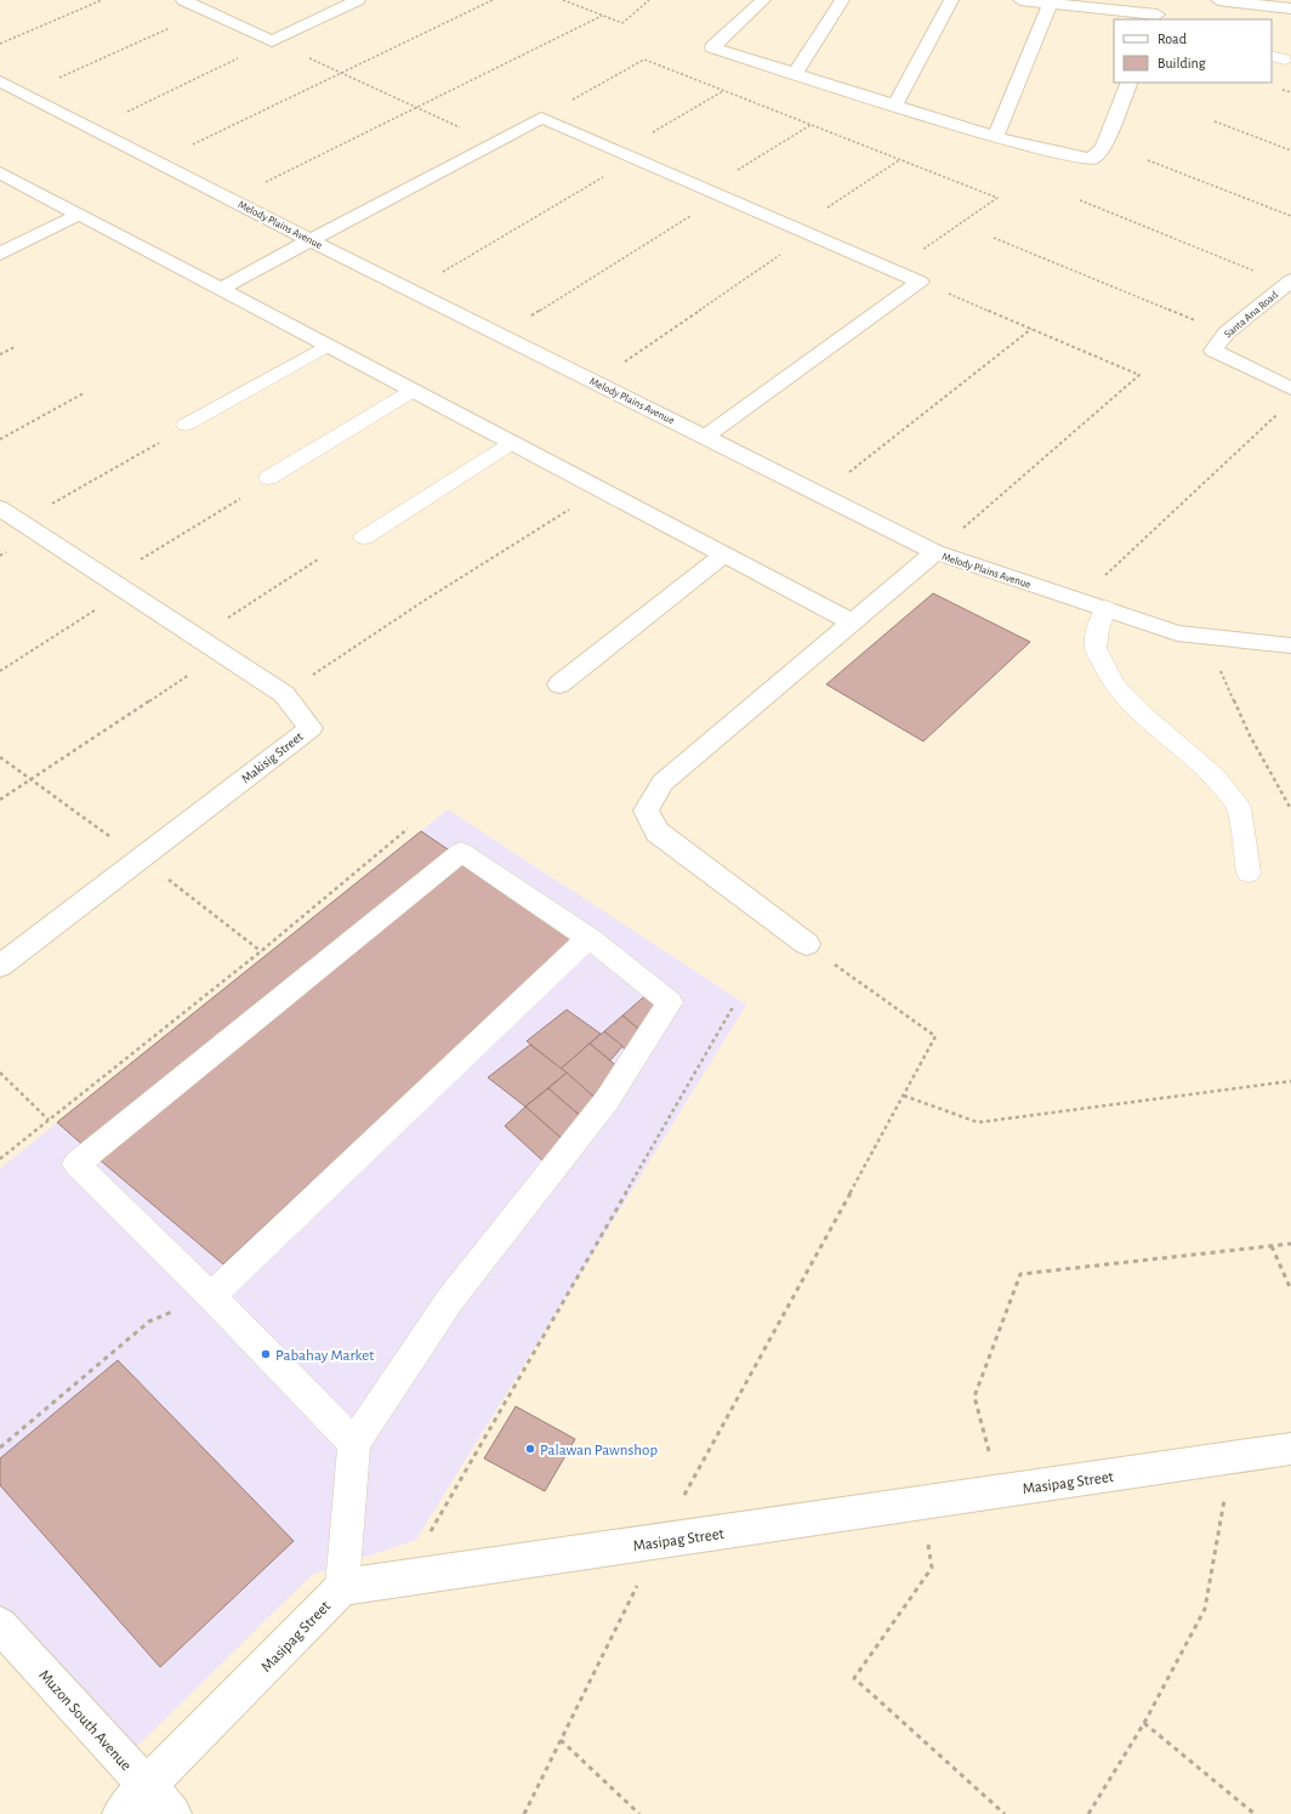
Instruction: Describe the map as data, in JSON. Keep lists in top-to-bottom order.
{
  "streets": {
    "street": [
      "Melody Plains Avenue",
      "Santa Ana Road",
      "Makisig Street",
      "Masipag Street",
      "Muzon South Avenue"
    ]
  },
  "crossings": [
    ["Masipag Street", "Muzon South Avenue"]
  ],
  "places": ["Pabahay Market", "Palawan Pawnshop"],
  "legend": ["Road", "Building"]
}
